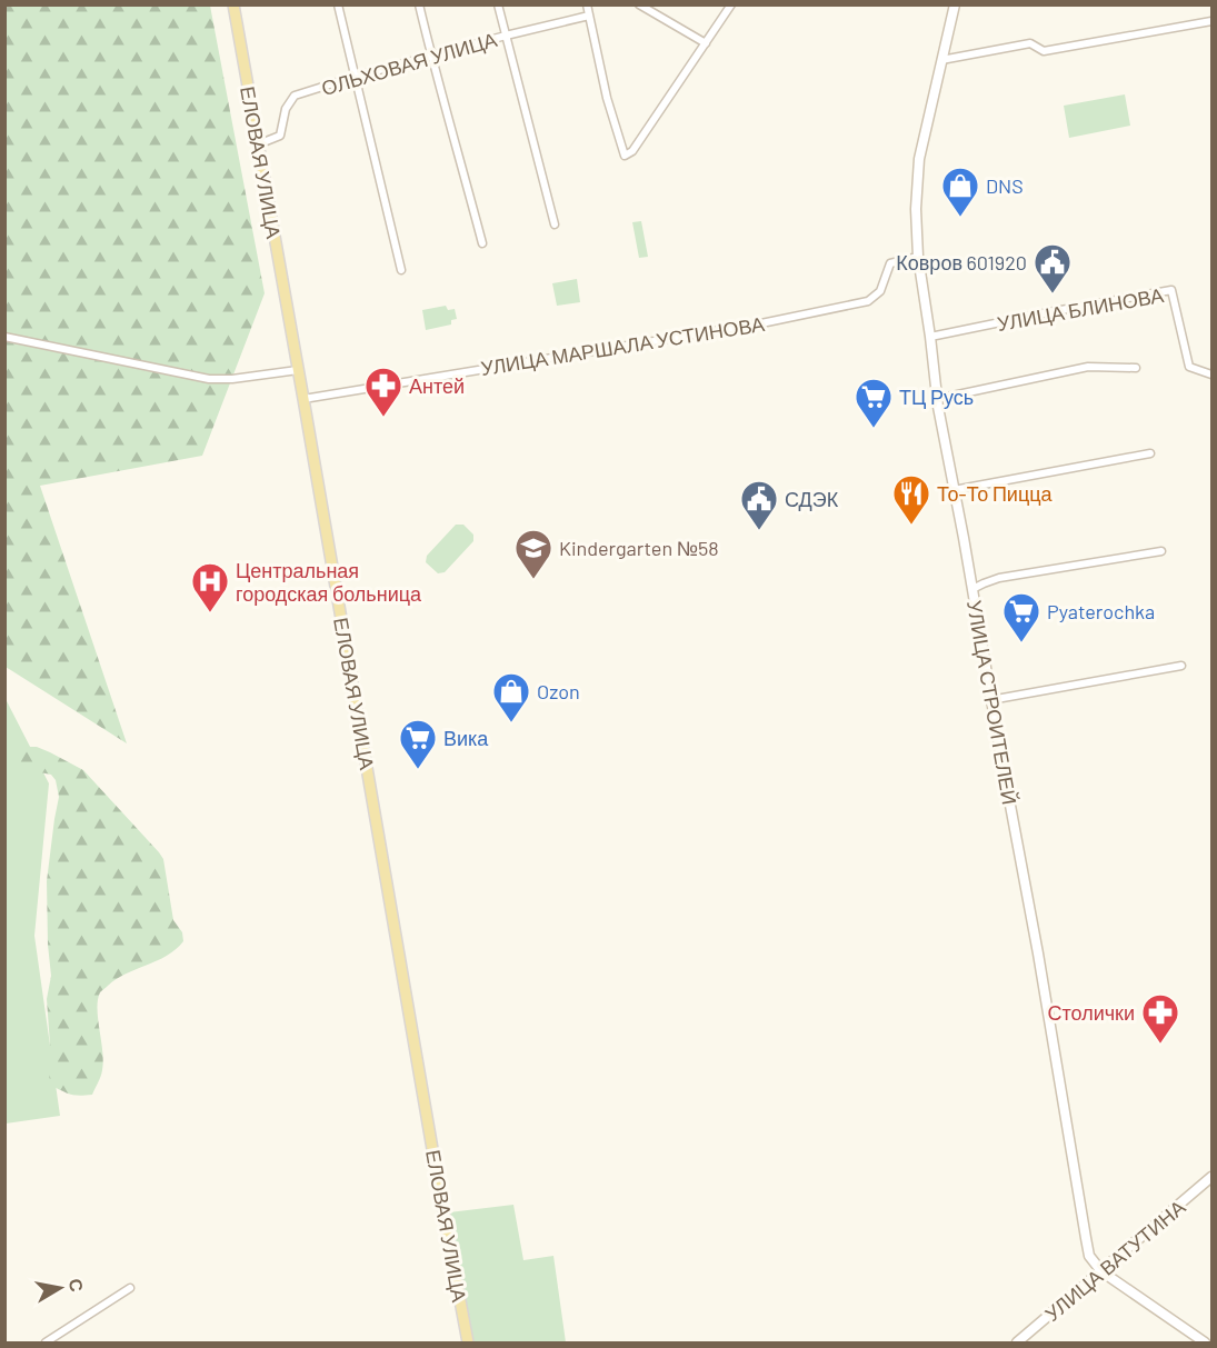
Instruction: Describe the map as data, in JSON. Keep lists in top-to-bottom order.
{
  "streets": {
    "main road": ["ЕЛОВАЯ УЛИЦА", "УЛИЦА СТРОИТЕЛЕЙ", "УЛИЦА ВАТУТИНА"],
    "street": ["ОЛЬХОВАЯ УЛИЦА", "УЛИЦА БЛИНОВА", "УЛИЦА МАРШАЛА УСТИНОВА"]
  },
  "crossings": [
    ["ОЛЬХОВАЯ УЛИЦА", "ЕЛОВАЯ УЛИЦА"],
    ["ЕЛОВАЯ УЛИЦА", "УЛИЦА МАРШАЛА УСТИНОВА"],
    ["УЛИЦА БЛИНОВА", "УЛИЦА СТРОИТЕЛЕЙ"],
    ["УЛИЦА МАРШАЛА УСТИНОВА", "УЛИЦА СТРОИТЕЛЕЙ"],
    ["УЛИЦА СТРОИТЕЛЕЙ", "УЛИЦА ВАТУТИНА"]
  ],
  "places": {
    "shop": ["DNS", "Ozon"],
    "public building": ["Ковров 601920", "СДЭК"],
    "pharmacy": ["Антей", "Столички"],
    "supermarket": ["ТЦ Русь", "Pyaterochka", "Вика"],
    "restaurant": ["То-То Пицца"],
    "school or university": ["Kindergarten №58"],
    "hospital": ["Центральная городская больница"]
  },
  "north": "right"
}
